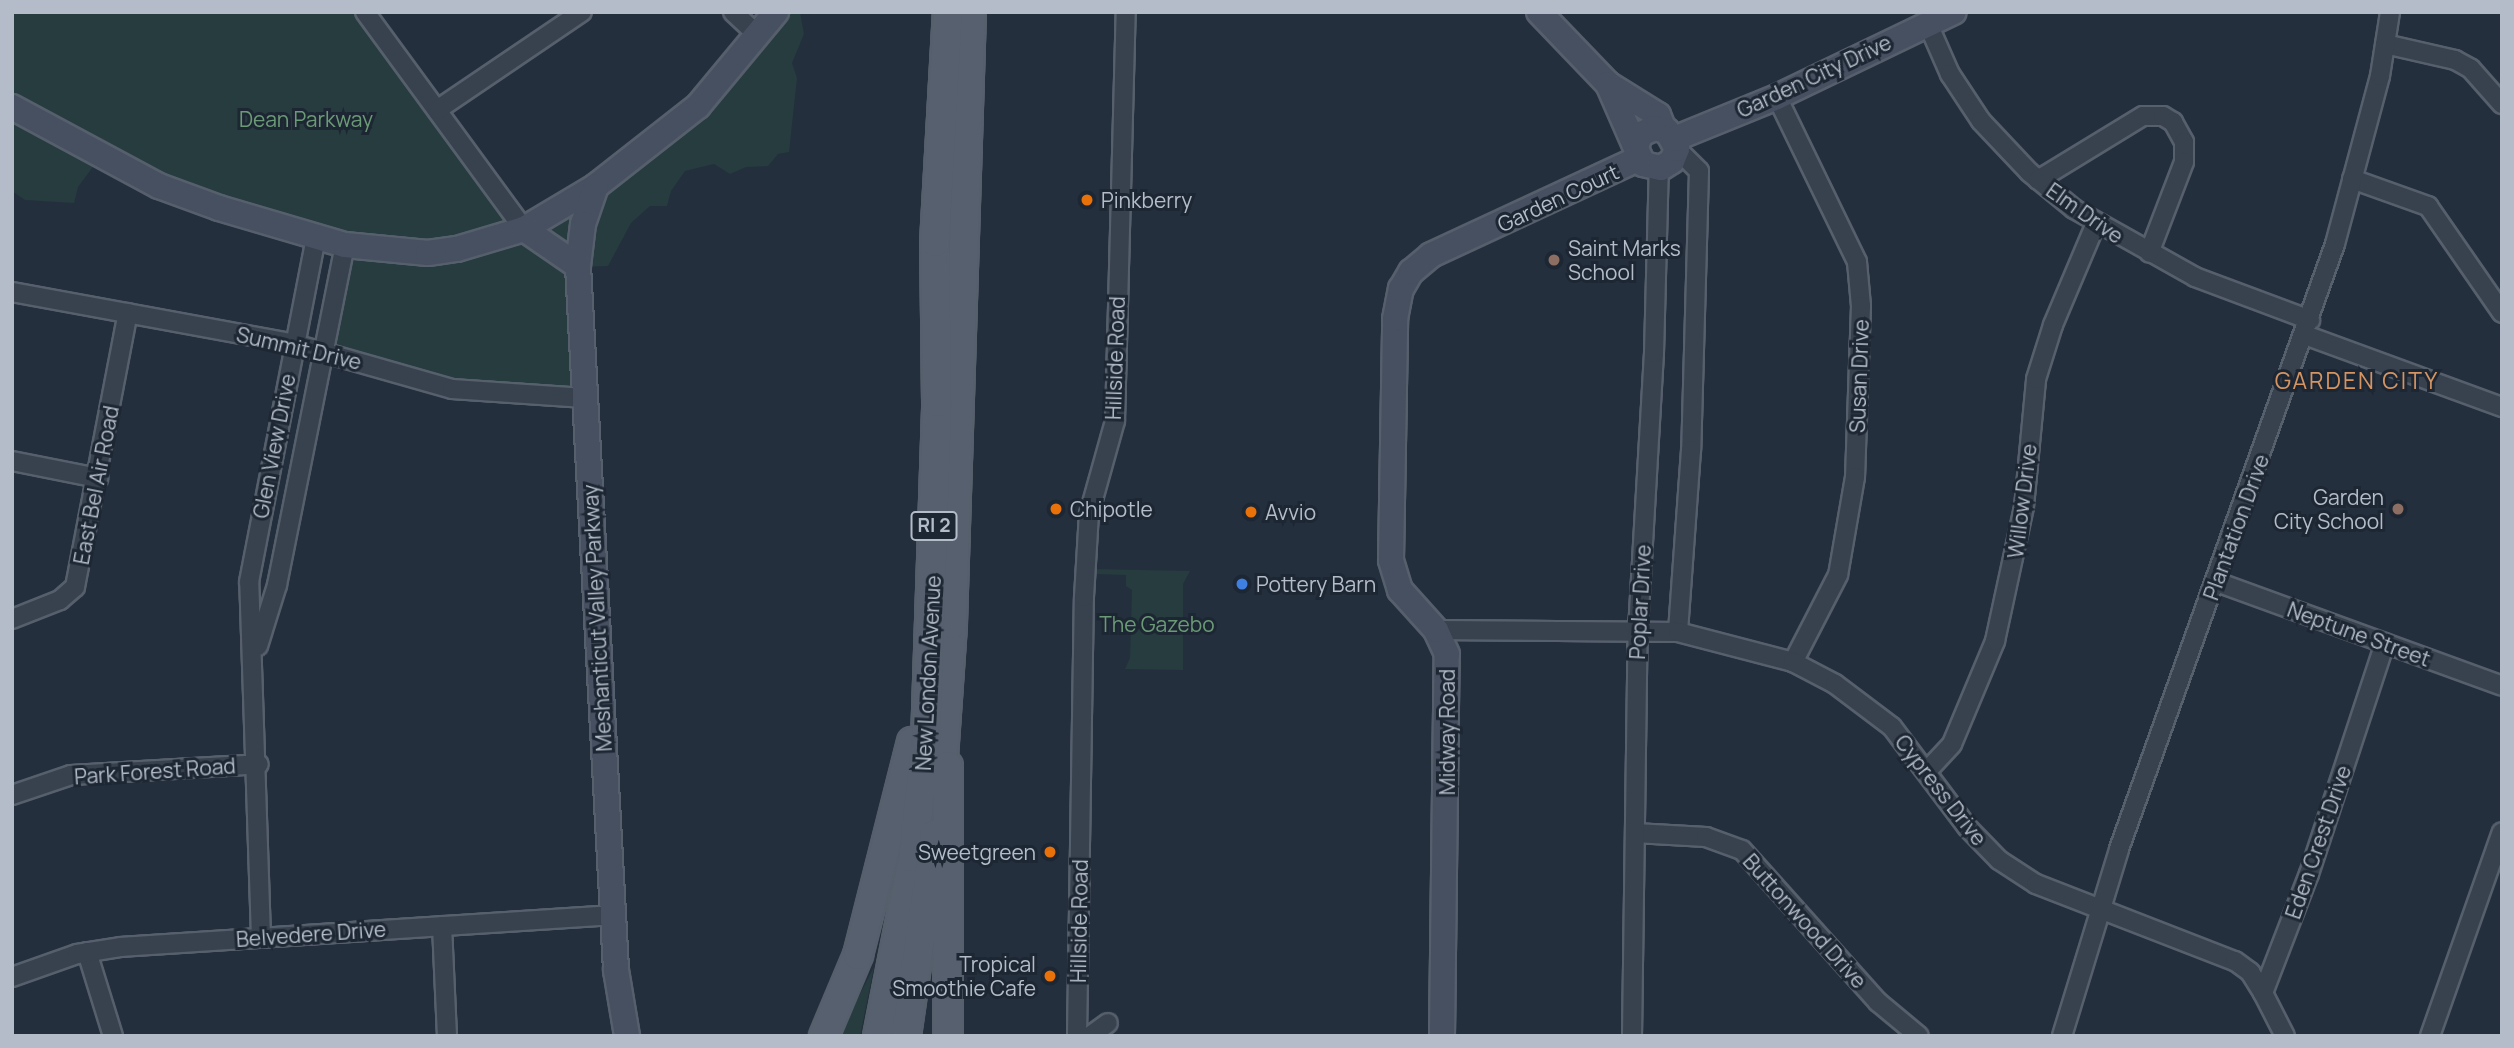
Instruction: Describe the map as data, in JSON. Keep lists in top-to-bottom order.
{
  "streets": {
    "main road": ["RI 2", "New London Avenue"],
    "street": [
      "Garden City Drive",
      "Garden Court",
      "Elm Drive",
      "Summit Drive",
      "Hillside Road",
      "Susan Drive",
      "Glen View Drive",
      "East Bel Air Road",
      "Willow Drive",
      "Plantation Drive",
      "Poplar Drive",
      "Meshanticut Valley Parkway",
      "Neptune Street",
      "Midway Road",
      "Park Forest Road",
      "Cypress Drive",
      "Eden Crest Drive",
      "Buttonwood Drive",
      "Belvedere Drive"
    ]
  },
  "crossings": [
    ["Garden City Drive", "Garden Court"],
    ["Garden City Drive", "Elm Drive"],
    ["Garden City Drive", "Susan Drive"],
    ["Garden City Drive", "Poplar Drive"],
    ["Garden Court", "Poplar Drive"],
    ["Garden Court", "Midway Road"],
    ["Elm Drive", "Willow Drive"],
    ["Elm Drive", "Plantation Drive"],
    ["Summit Drive", "Glen View Drive"],
    ["Summit Drive", "East Bel Air Road"],
    ["Summit Drive", "Meshanticut Valley Parkway"],
    ["Susan Drive", "Cypress Drive"],
    ["Glen View Drive", "Park Forest Road"],
    ["Glen View Drive", "Belvedere Drive"],
    ["Willow Drive", "Cypress Drive"],
    ["Plantation Drive", "Neptune Street"],
    ["Plantation Drive", "Cypress Drive"],
    ["Poplar Drive", "Cypress Drive"],
    ["Poplar Drive", "Buttonwood Drive"],
    ["Meshanticut Valley Parkway", "Belvedere Drive"],
    ["Neptune Street", "Eden Crest Drive"],
    ["Midway Road", "Cypress Drive"],
    ["Cypress Drive", "Eden Crest Drive"]
  ],
  "districts": ["GARDEN CITY"],
  "parks": ["Dean Parkway", "The Gazebo"],
  "places": [
    "Pinkberry",
    "Saint Marks School",
    "Chipotle",
    "Garden City School",
    "Avvio",
    "Pottery Barn",
    "Sweetgreen",
    "Tropical Smoothie Cafe"
  ]
}
